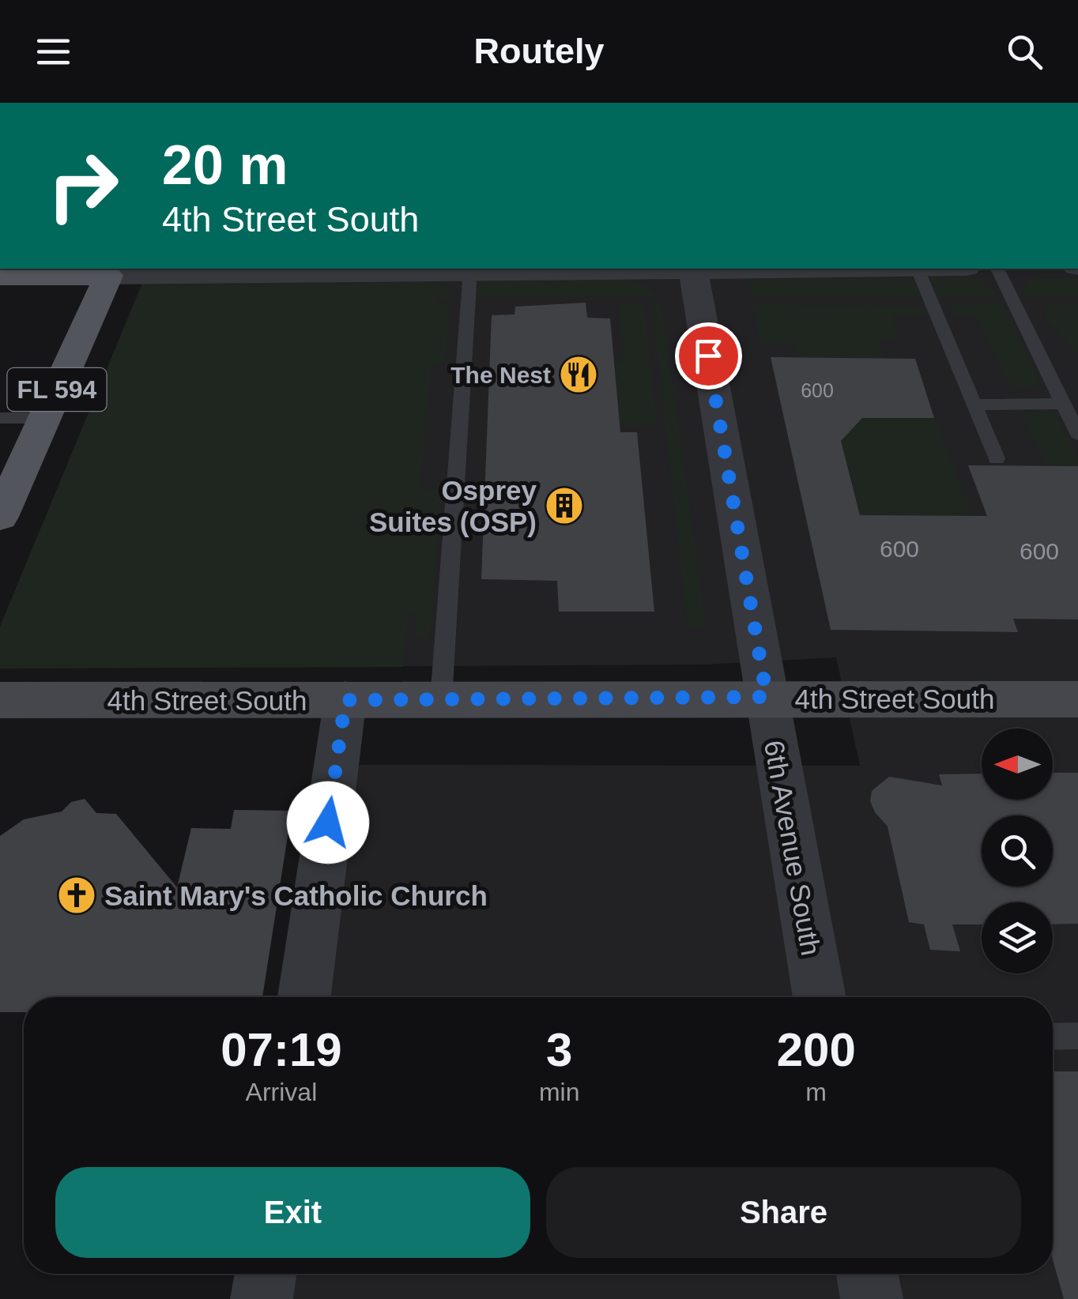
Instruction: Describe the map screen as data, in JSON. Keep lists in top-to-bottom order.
{
  "streets": {
    "main road": ["FL 594", "4th Street South"],
    "street": ["6th Avenue South"]
  },
  "crossings": [
    ["4th Street South", "6th Avenue South"]
  ],
  "places": {
    "restaurant": ["The Nest"],
    "building": ["Osprey Suites (OSP)"],
    "church": ["Saint Mary's Catholic Church"]
  },
  "house_numbers": ["600", "600", "600"],
  "north": "left",
  "page": {
    "header": "Routely",
    "turn": ["20 m", "4th Street South"],
    "eta": [
      "07:19",
      "Arrival",
      "3",
      "min",
      "200",
      "m"
    ],
    "buttons": ["Exit", "Share"]
  }
}
